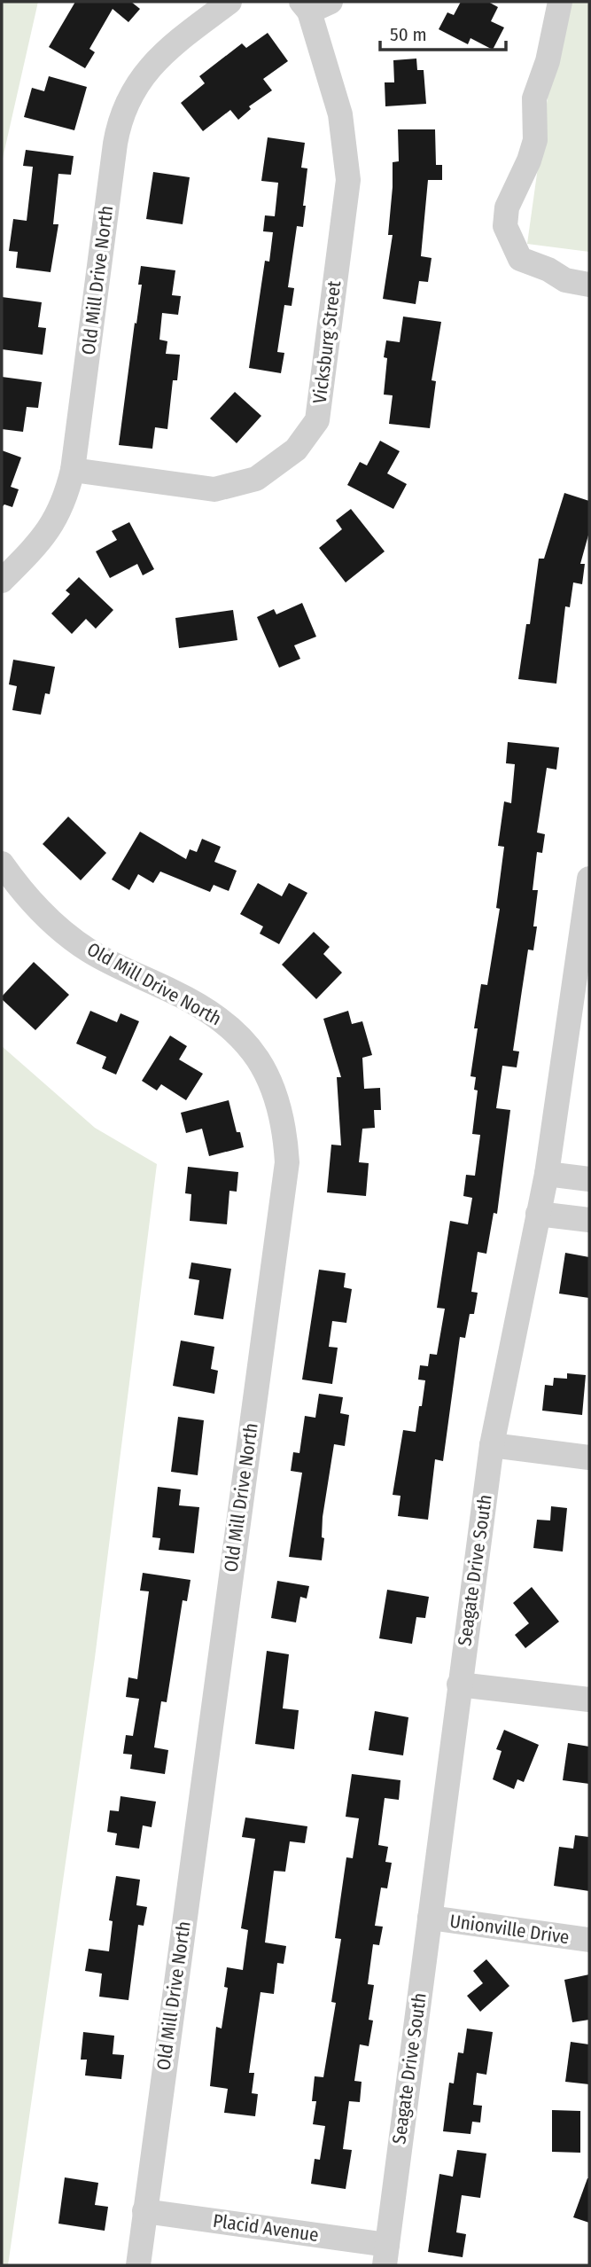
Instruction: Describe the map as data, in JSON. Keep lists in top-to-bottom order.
{
  "streets": {
    "street": [
      "Old Mill Drive North",
      "Vicksburg Street",
      "Seagate Drive South",
      "Unionville Drive",
      "Placid Avenue"
    ]
  },
  "crossings": [
    ["Old Mill Drive North", "Vicksburg Street"],
    ["Old Mill Drive North", "Placid Avenue"],
    ["Seagate Drive South", "Unionville Drive"],
    ["Seagate Drive South", "Placid Avenue"]
  ],
  "scale_bar": "50 m"
}
